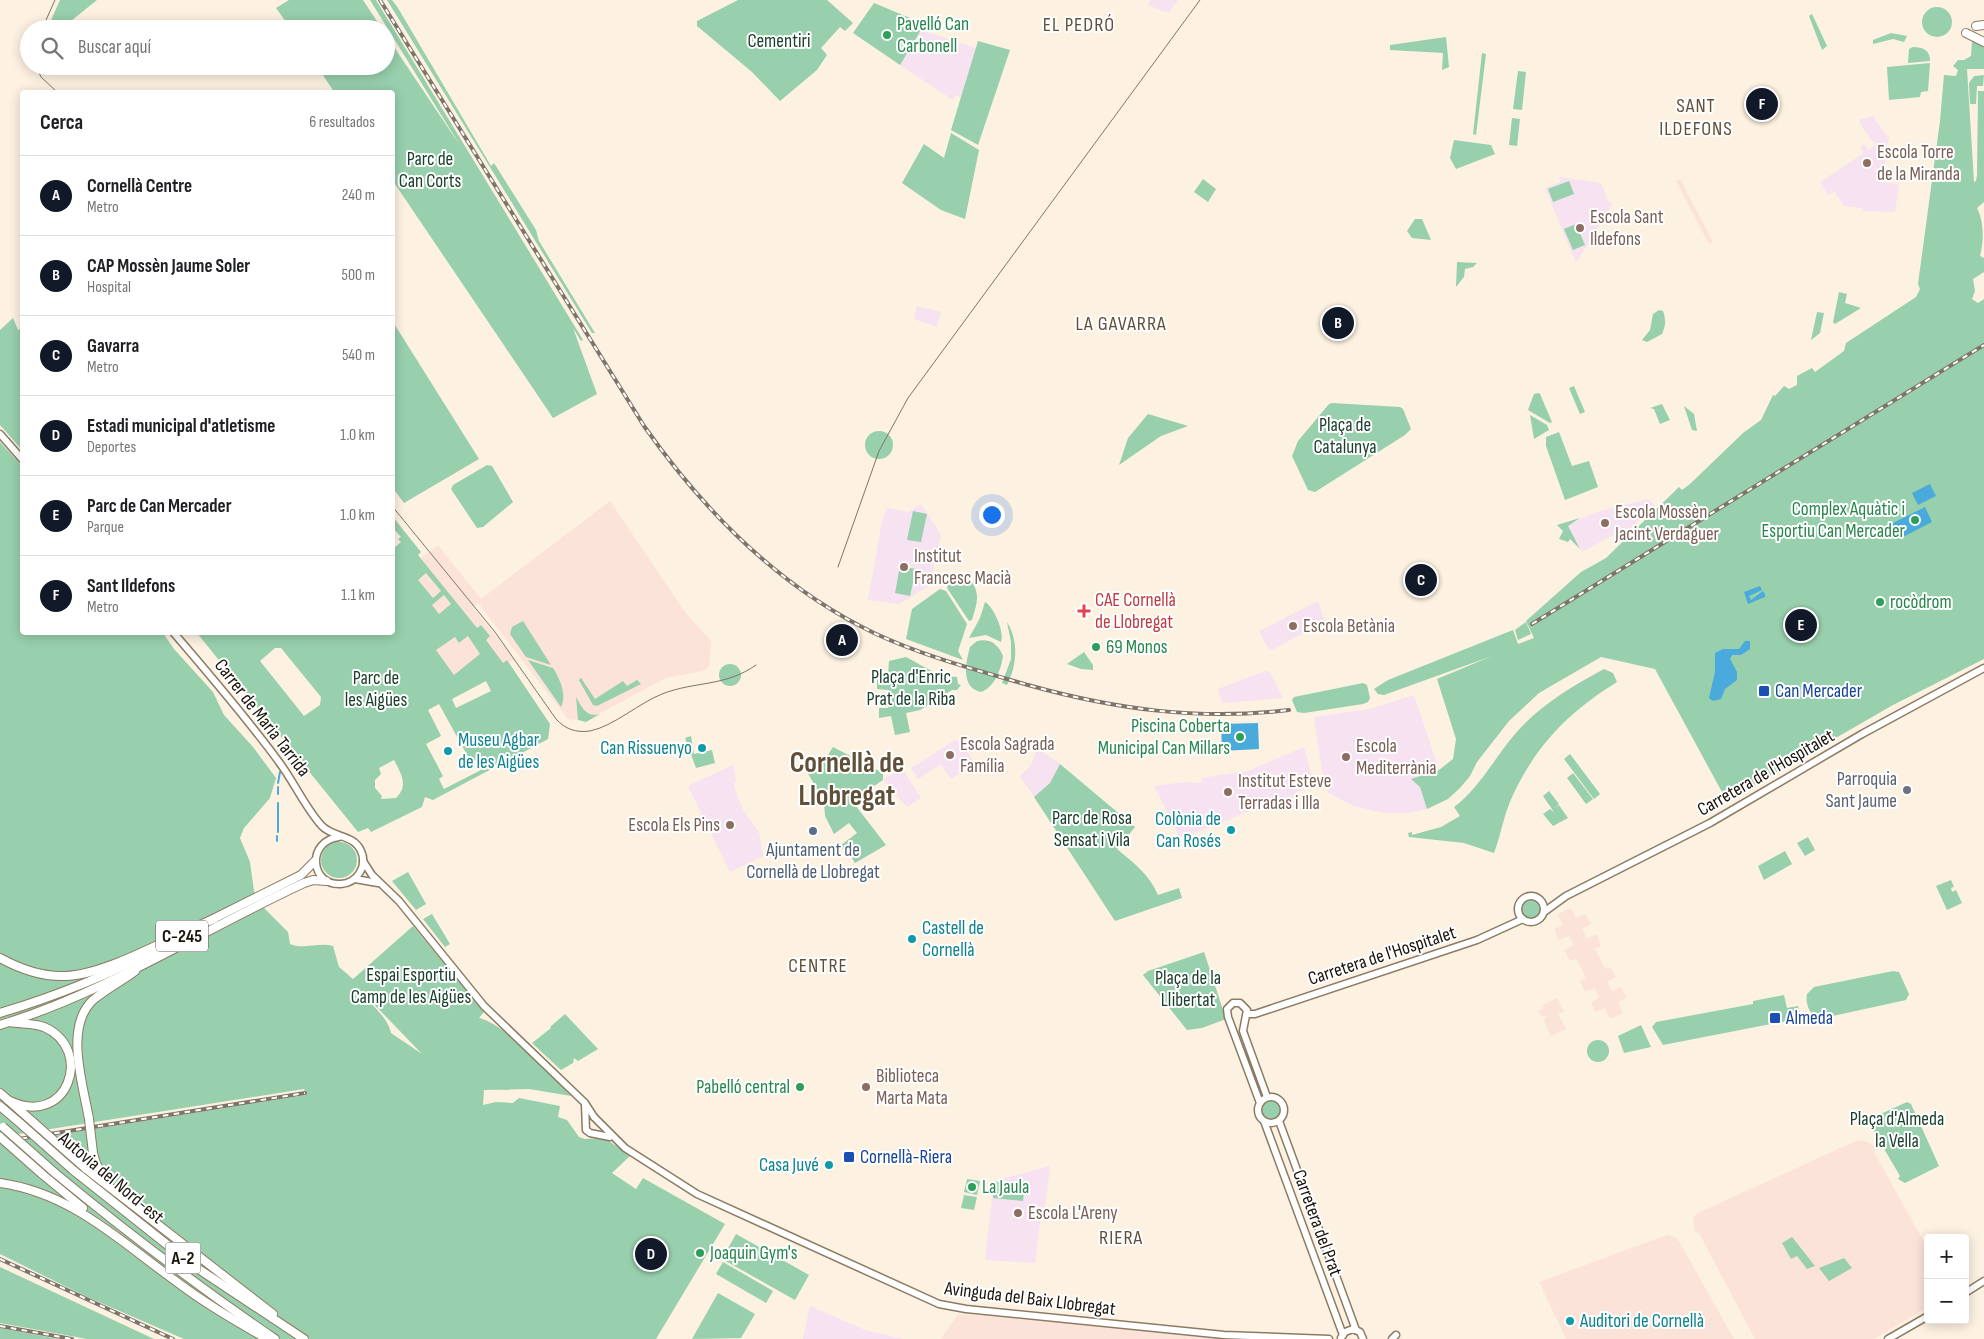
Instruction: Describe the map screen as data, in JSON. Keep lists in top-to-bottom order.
{
  "streets": {
    "highway": ["C-245", "Autovia del Nord-est", "A-2"],
    "main road": [
      "Carrer de Maria Tarrida",
      "Carretera de l'Hospitalet",
      "Carretera del Prat",
      "Avinguda del Baix Llobregat"
    ]
  },
  "crossings": [
    ["Carretera del Prat", "Avinguda del Baix Llobregat"]
  ],
  "districts": [
    "EL PEDRÓ",
    "SANT ILDEFONS",
    "LA GAVARRA",
    "Cornellà de Llobregat",
    "CENTRE",
    "RIERA"
  ],
  "parks": [
    "Cementiri",
    "Parc de Can Corts",
    "Plaça de Catalunya",
    "Plaça d'Enric Prat de la Riba",
    "Parc de les Aigües",
    "Parc de Rosa Sensat i Vila",
    "Espai Esportiu Camp de les Aigües",
    "Plaça de la Llibertat",
    "Plaça d'Almeda la Vella"
  ],
  "places": {
    "other": [
      "Pavelló Can Carbonell",
      "Escola Torre de la Miranda",
      "Escola Sant Ildefons",
      "Complex Aquàtic i Esportiu Can Mercader",
      "Escola Mossèn Jacint Verdaguer",
      "Institut Francesc Macià",
      "rocòdrom",
      "Escola Betània",
      "69 Monos",
      "Piscina Coberta Municipal Can Millars",
      "Can Rissuenyo",
      "Museu Agbar de les Aigües",
      "Escola Sagrada Família",
      "Escola Mediterrània",
      "Parroquia Sant Jaume",
      "Institut Esteve Terradas i Illa",
      "Escola Els Pins",
      "Colònia de Can Rosés",
      "Ajuntament de Cornellà de Llobregat",
      "Castell de Cornellà",
      "Pabelló central",
      "Biblioteca Marta Mata",
      "Casa Juvé",
      "La Jaula",
      "Escola L'Areny",
      "Joaquin Gym's",
      "Auditori de Cornellà"
    ],
    "health": ["CAE Cornellà de Llobregat"],
    "transit": ["Can Mercader", "Almeda", "Cornellà-Riera"]
  },
  "page": {
    "search": "Buscar aquí",
    "pins": [
      "F",
      "B",
      "C",
      "E",
      "A",
      "D"
    ],
    "heading": ["Cerca", "6 resultados"],
    "list": [
      {
        "mark": "A",
        "name": "Cornellà Centre",
        "note": "Metro",
        "value": "240 m"
      },
      {
        "mark": "B",
        "name": "CAP Mossèn Jaume Soler",
        "note": "Hospital",
        "value": "500 m"
      },
      {
        "mark": "C",
        "name": "Gavarra",
        "note": "Metro",
        "value": "540 m"
      },
      {
        "mark": "D",
        "name": "Estadi municipal d'atletisme",
        "note": "Deportes",
        "value": "1.0 km"
      },
      {
        "mark": "E",
        "name": "Parc de Can Mercader",
        "note": "Parque",
        "value": "1.0 km"
      },
      {
        "mark": "F",
        "name": "Sant Ildefons",
        "note": "Metro",
        "value": "1.1 km"
      }
    ],
    "map_buttons": ["+", "−"]
  }
}
